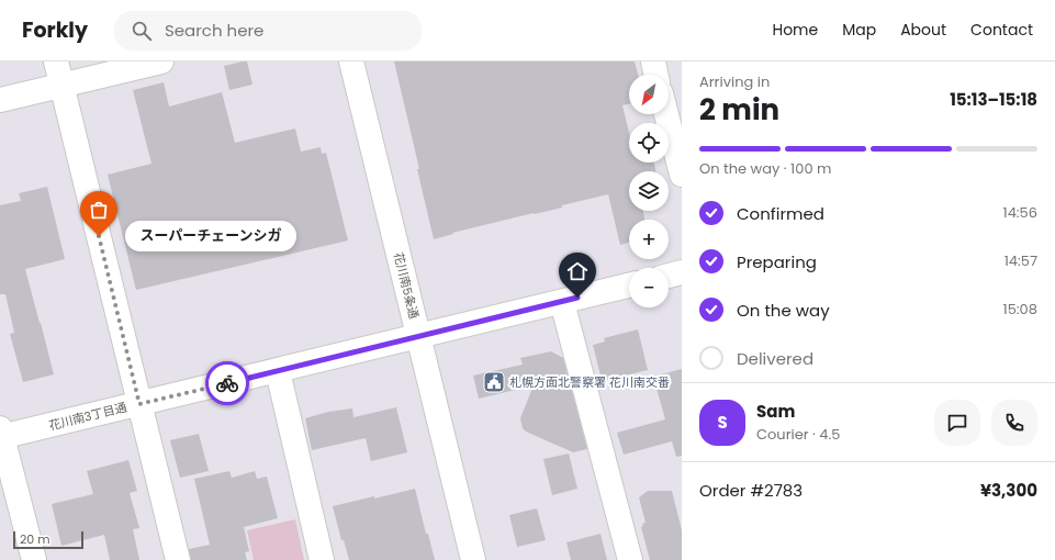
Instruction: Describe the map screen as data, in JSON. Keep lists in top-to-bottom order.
{
  "streets": {
    "street": ["花川南5条通", "花川南3丁目通"]
  },
  "crossings": [
    ["花川南5条通", "花川南3丁目通"]
  ],
  "places": {
    "other": ["スーパーチェーンシガ"],
    "public building": ["札幌方面北警察署 花川南交番"]
  },
  "scale_bar": "20 m",
  "north": "bottom left",
  "page": {
    "header": "Forkly",
    "search": "Search here",
    "nav": [
      "Home",
      "Map",
      "About",
      "Contact"
    ],
    "heading": ["2 min", "Arriving in", "15:13–15:18"],
    "panel": [
      "Sam",
      "Courier · 4.5",
      "Order #2783",
      "¥3,300"
    ],
    "map_buttons": ["+", "−"],
    "bar": "On the way · 100 m",
    "list": [
      ["Confirmed", "14:56"],
      ["Preparing", "14:57"],
      ["On the way", "15:08"],
      "Delivered"
    ],
    "bubble": "スーパーチェーンシガ",
    "round": "S",
    "scale": "20 m"
  }
}
